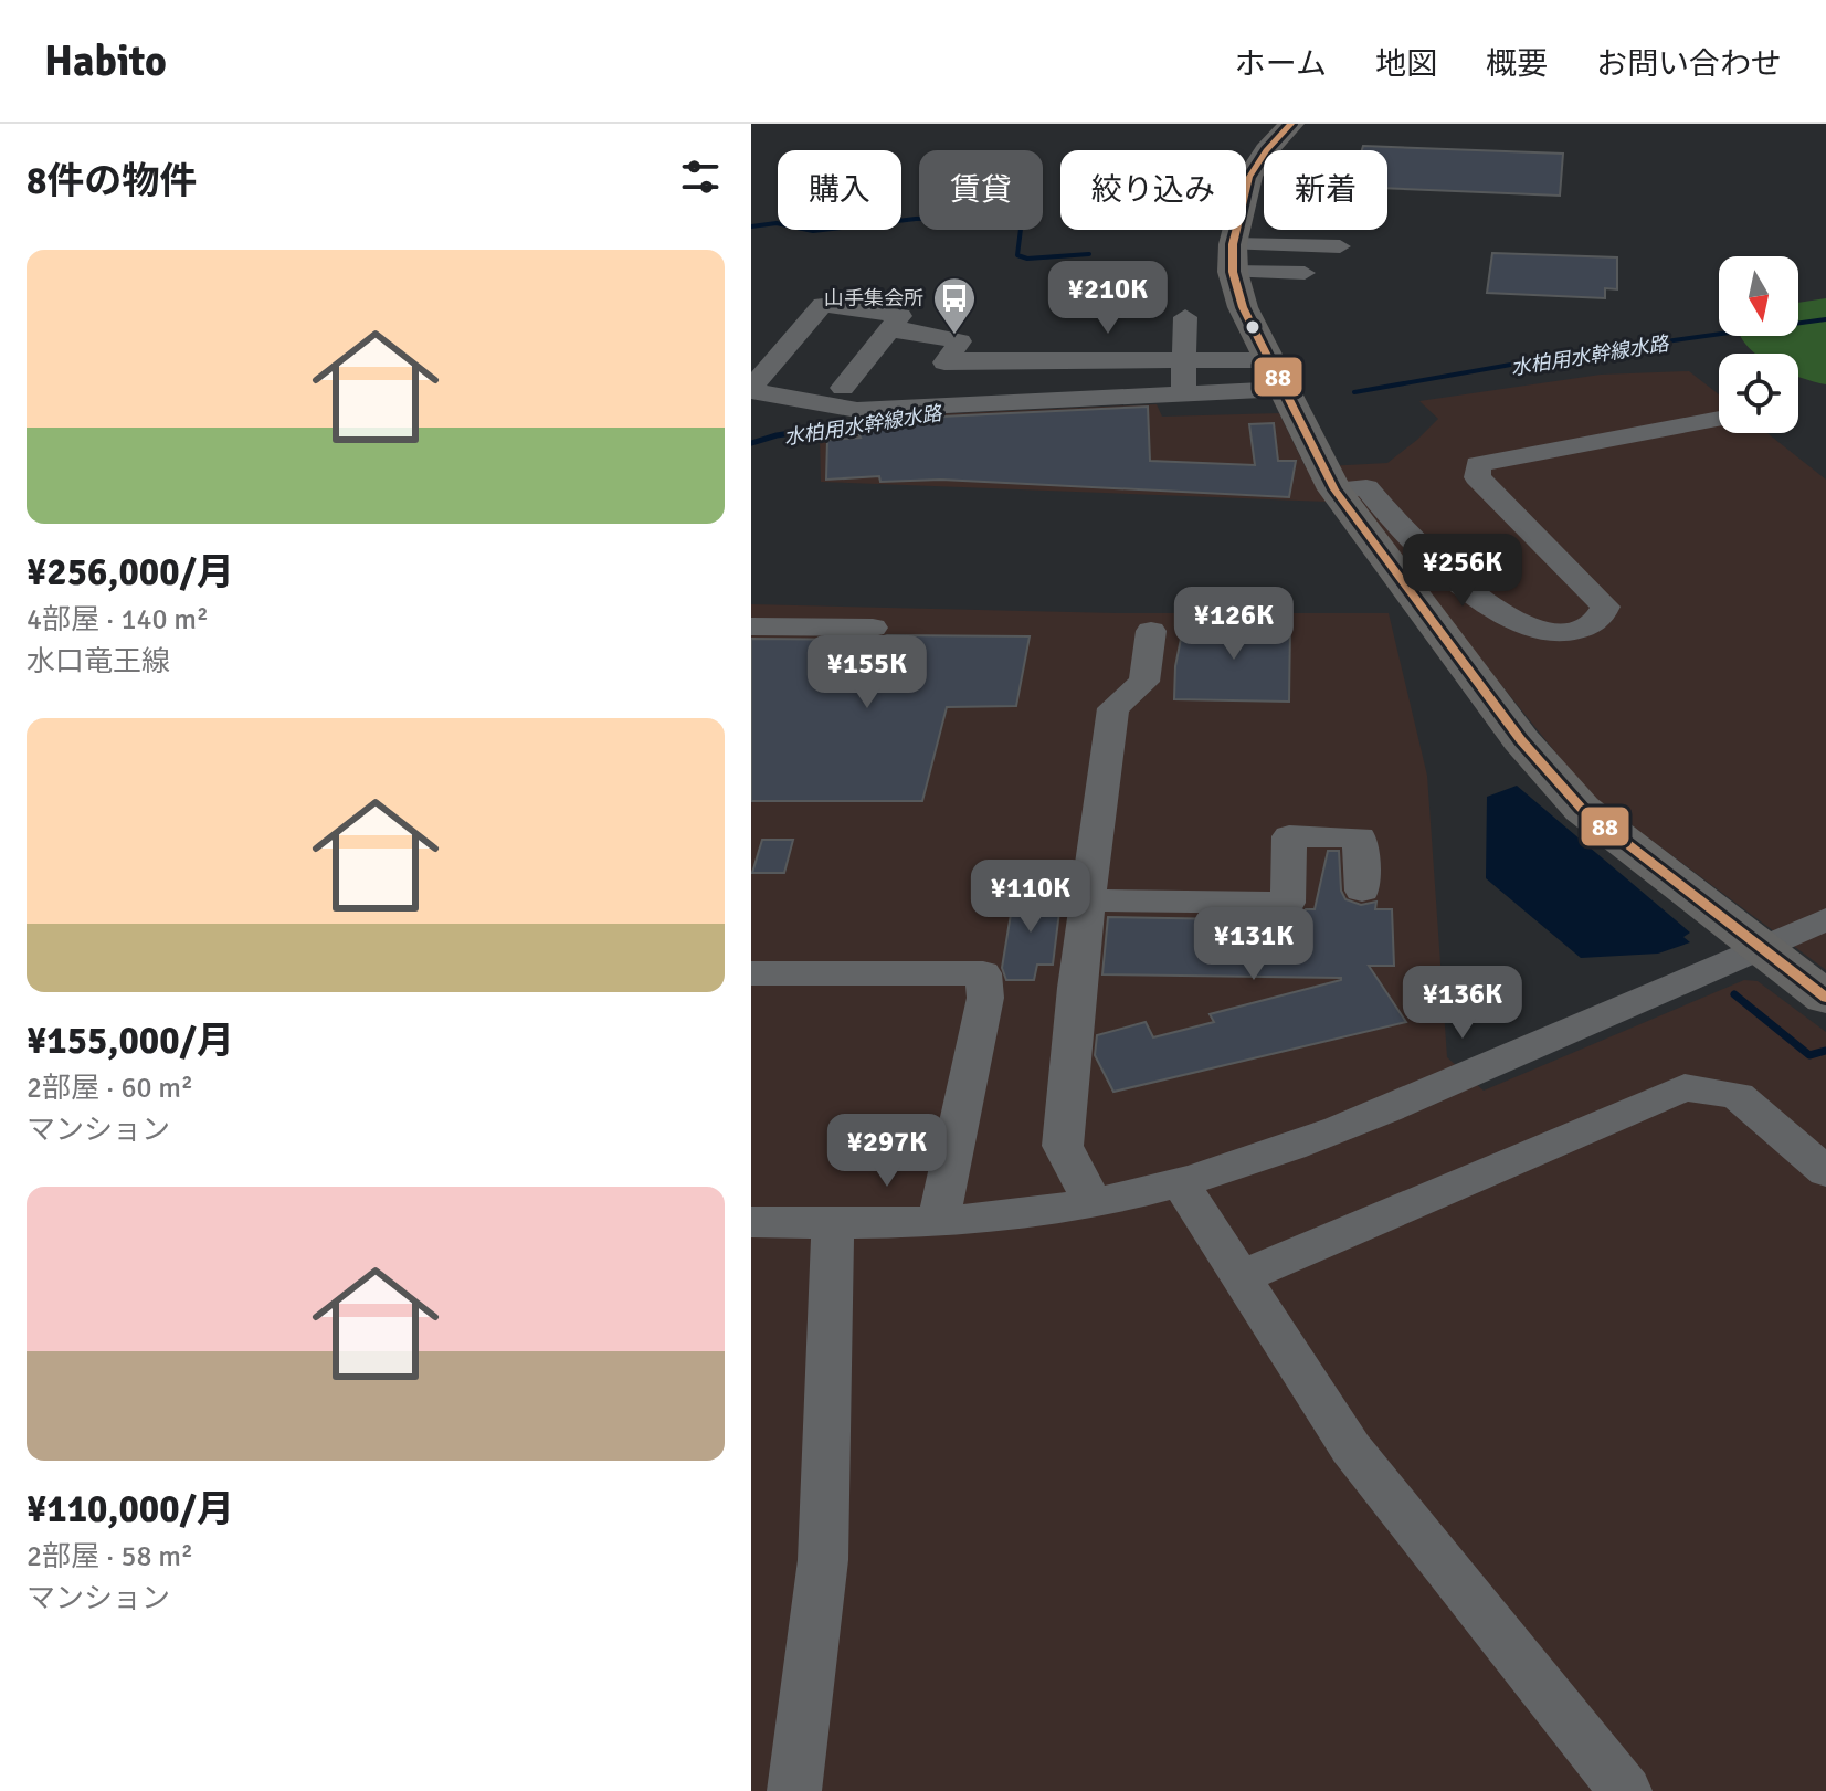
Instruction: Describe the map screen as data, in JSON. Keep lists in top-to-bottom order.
{
  "water": ["水柏用水幹線水路"],
  "places": {
    "bus stop": ["山手集会所"]
  },
  "lines": ["transit line 88"],
  "north": "bottom",
  "page": {
    "header": "Habito",
    "nav": [
      "ホーム",
      "地図",
      "概要",
      "お問い合わせ"
    ],
    "heading": "8件の物件",
    "chip": [
      "購入",
      "賃貸",
      "絞り込み",
      "新着"
    ],
    "list": [
      {
        "name": "¥256,000/月",
        "note": "4部屋 · 140 m² · 水口竜王線"
      },
      {
        "name": "¥155,000/月",
        "note": "2部屋 · 60 m² · マンション"
      },
      {
        "name": "¥110,000/月",
        "note": "2部屋 · 58 m² · マンション"
      }
    ],
    "price": [
      "¥210K",
      "¥256K",
      "¥126K",
      "¥155K",
      "¥110K",
      "¥131K",
      "¥136K",
      "¥297K"
    ]
  }
}
